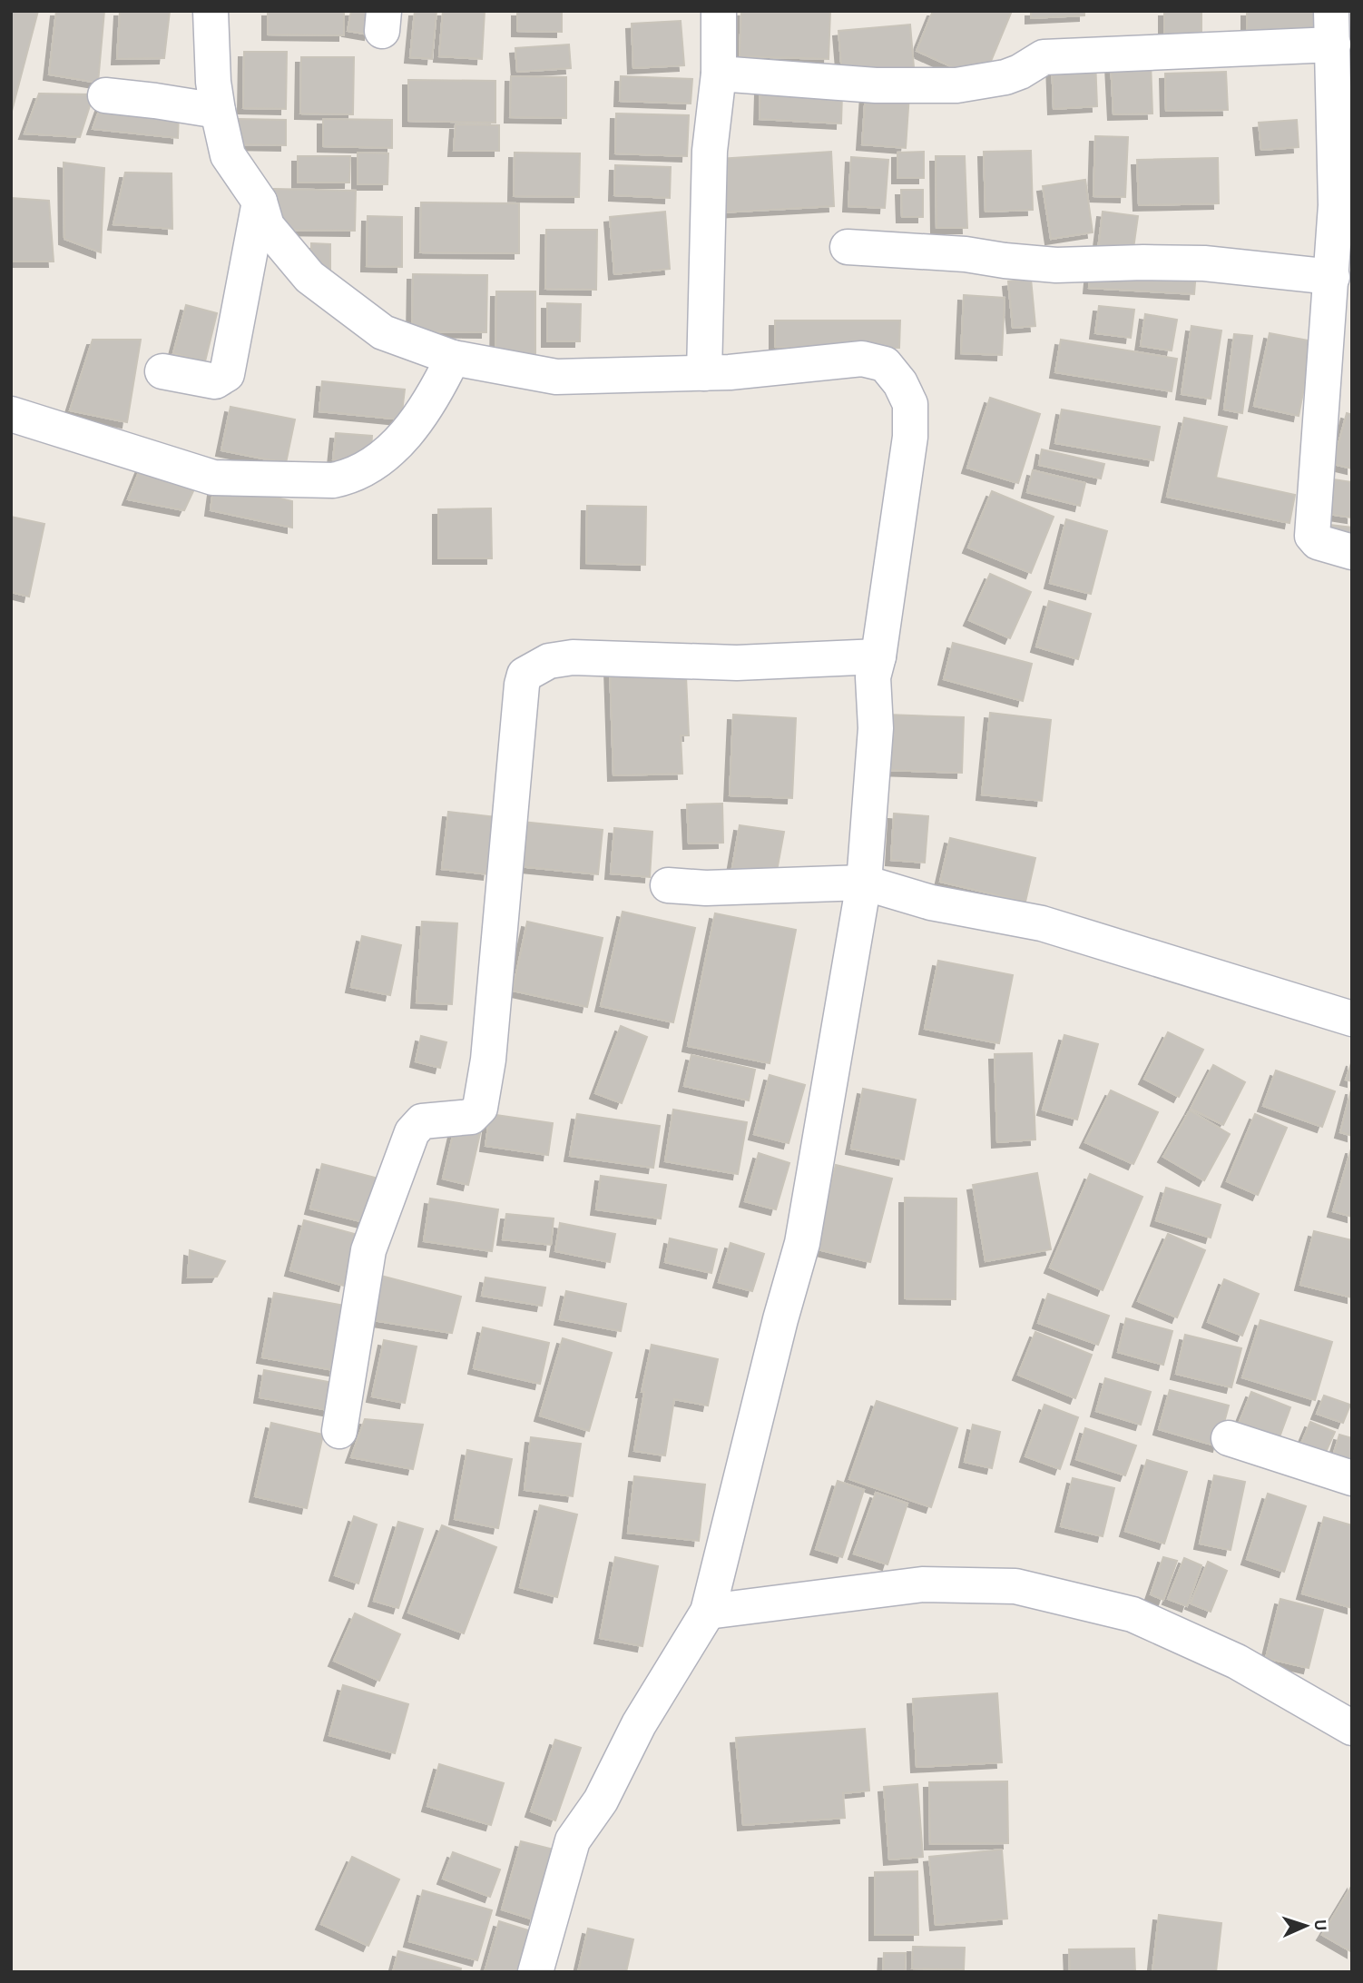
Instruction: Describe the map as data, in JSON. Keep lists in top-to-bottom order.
{
  "north": "right"
}
